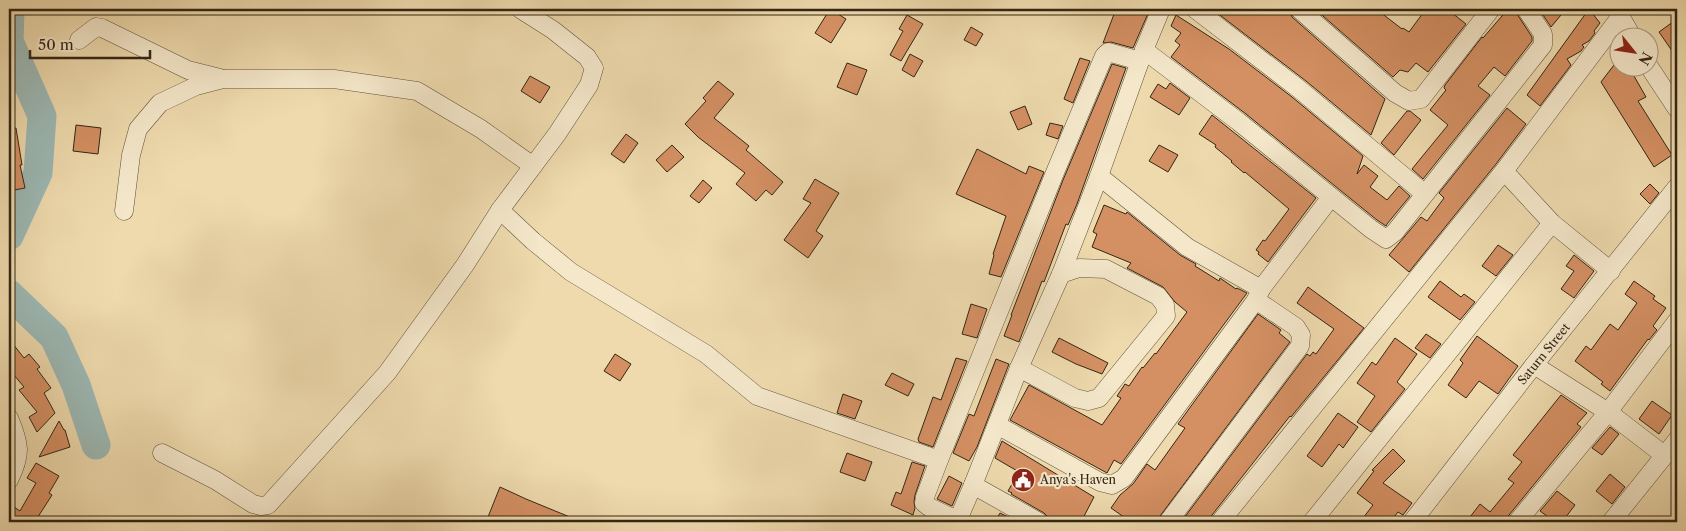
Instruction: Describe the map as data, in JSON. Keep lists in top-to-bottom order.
{
  "streets": {
    "street": ["Saturn Street"]
  },
  "places": {
    "public building": ["Anya's Haven"]
  },
  "scale_bar": "50 m",
  "north": "bottom right"
}
